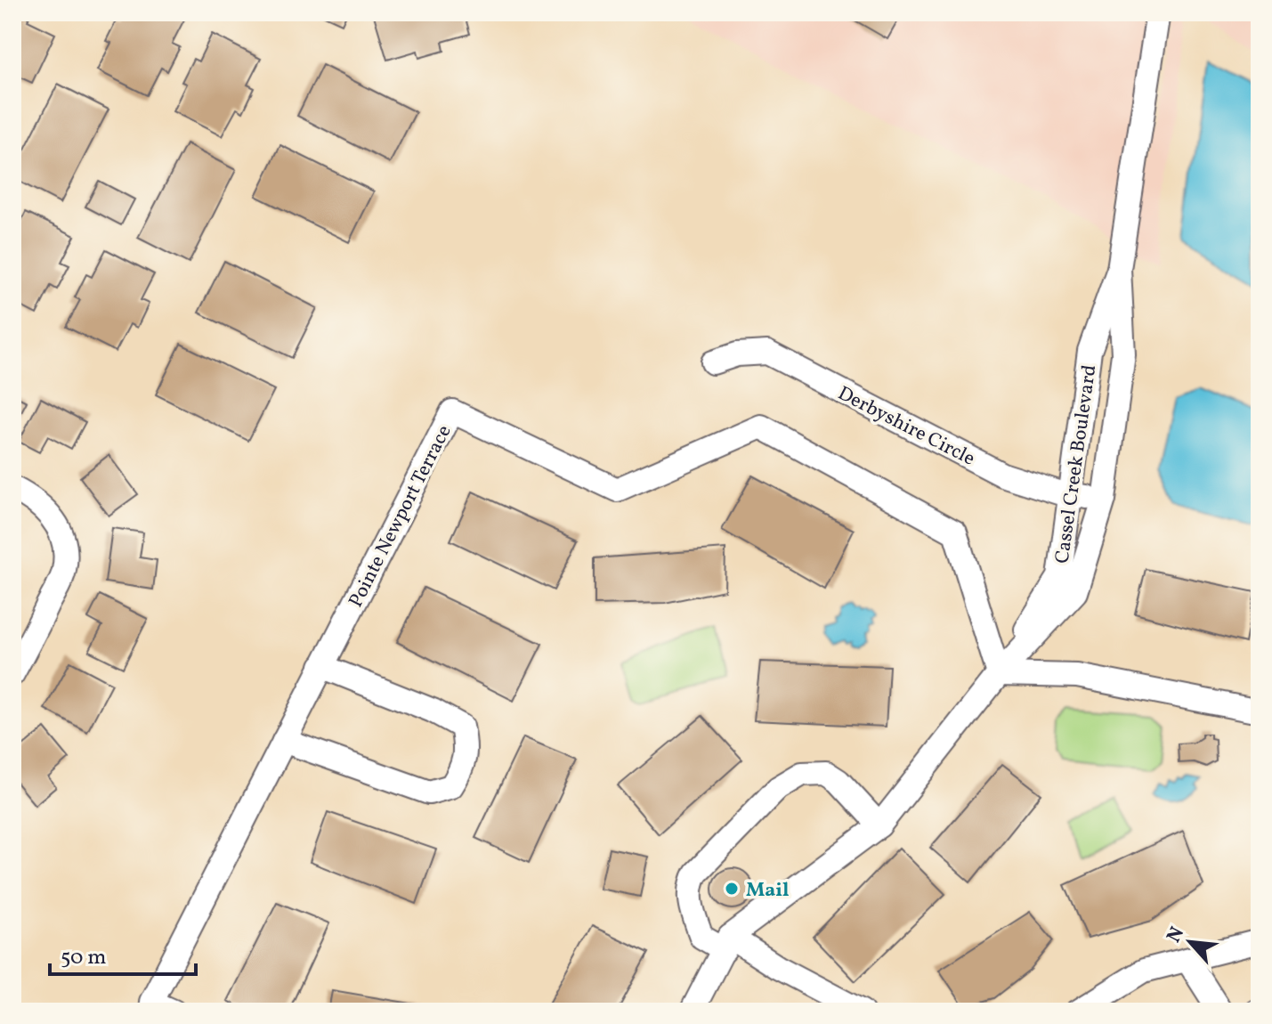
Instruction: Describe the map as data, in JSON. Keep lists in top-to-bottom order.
{
  "streets": {
    "street": ["Derbyshire Circle", "Cassel Creek Boulevard", "Pointe Newport Terrace"]
  },
  "crossings": [
    ["Derbyshire Circle", "Cassel Creek Boulevard"],
    ["Cassel Creek Boulevard", "Pointe Newport Terrace"]
  ],
  "places": ["Mail"],
  "scale_bar": "50 m",
  "north": "top left"
}
